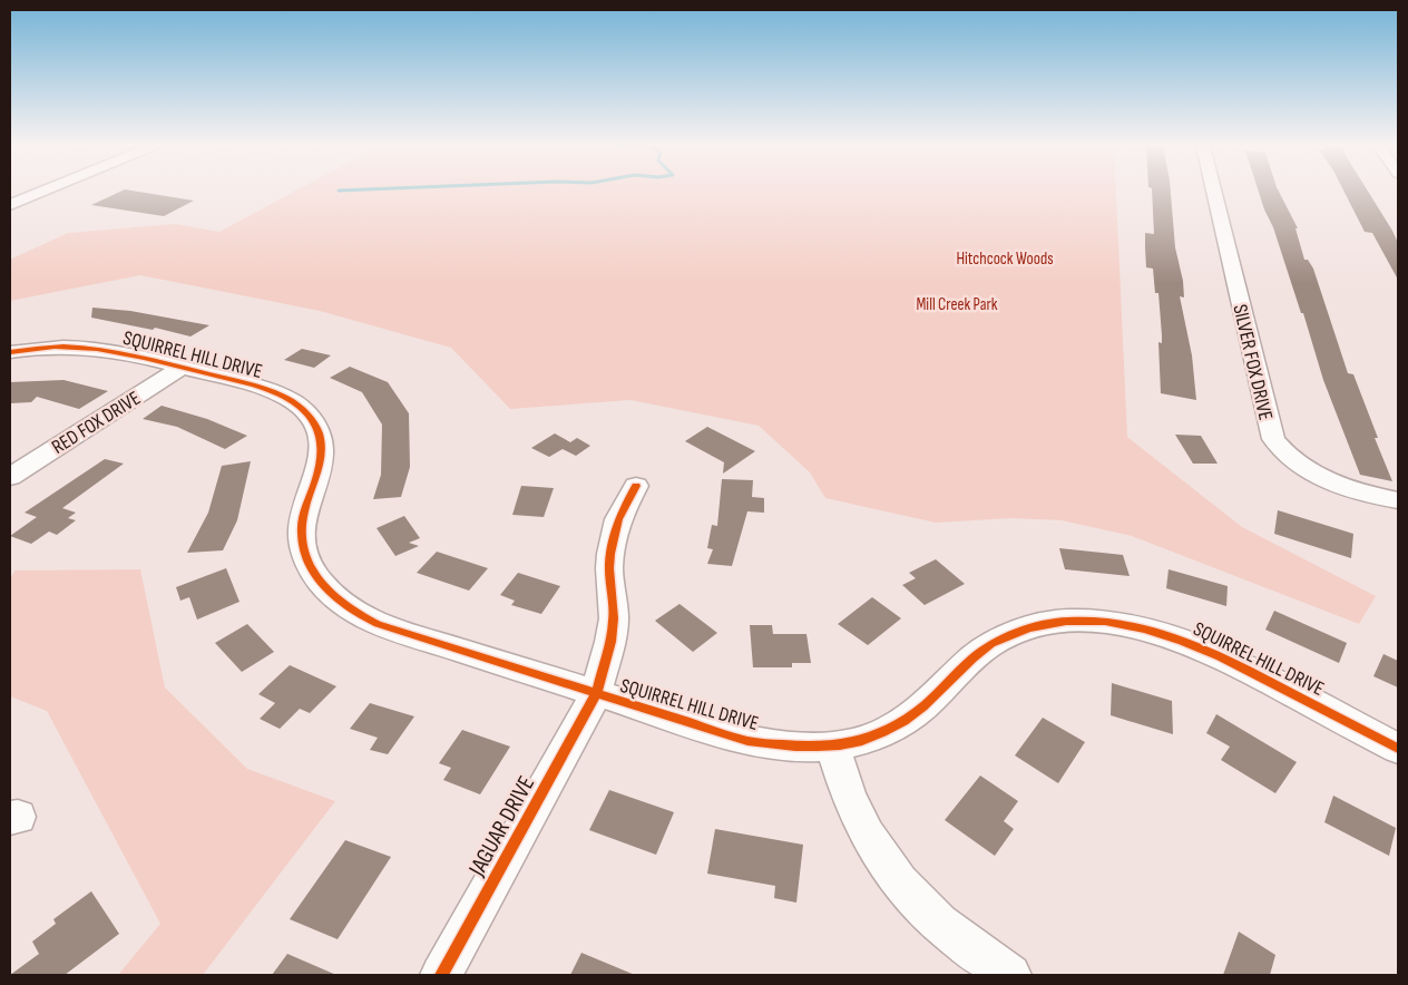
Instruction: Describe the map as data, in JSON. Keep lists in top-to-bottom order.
{
  "streets": {
    "street": [
      "SQUIRREL HILL DRIVE",
      "SILVER FOX DRIVE",
      "RED FOX DRIVE",
      "JAGUAR DRIVE"
    ]
  },
  "crossings": [
    ["SQUIRREL HILL DRIVE", "RED FOX DRIVE"],
    ["SQUIRREL HILL DRIVE", "JAGUAR DRIVE"]
  ],
  "parks": ["Hitchcock Woods", "Mill Creek Park"]
}
